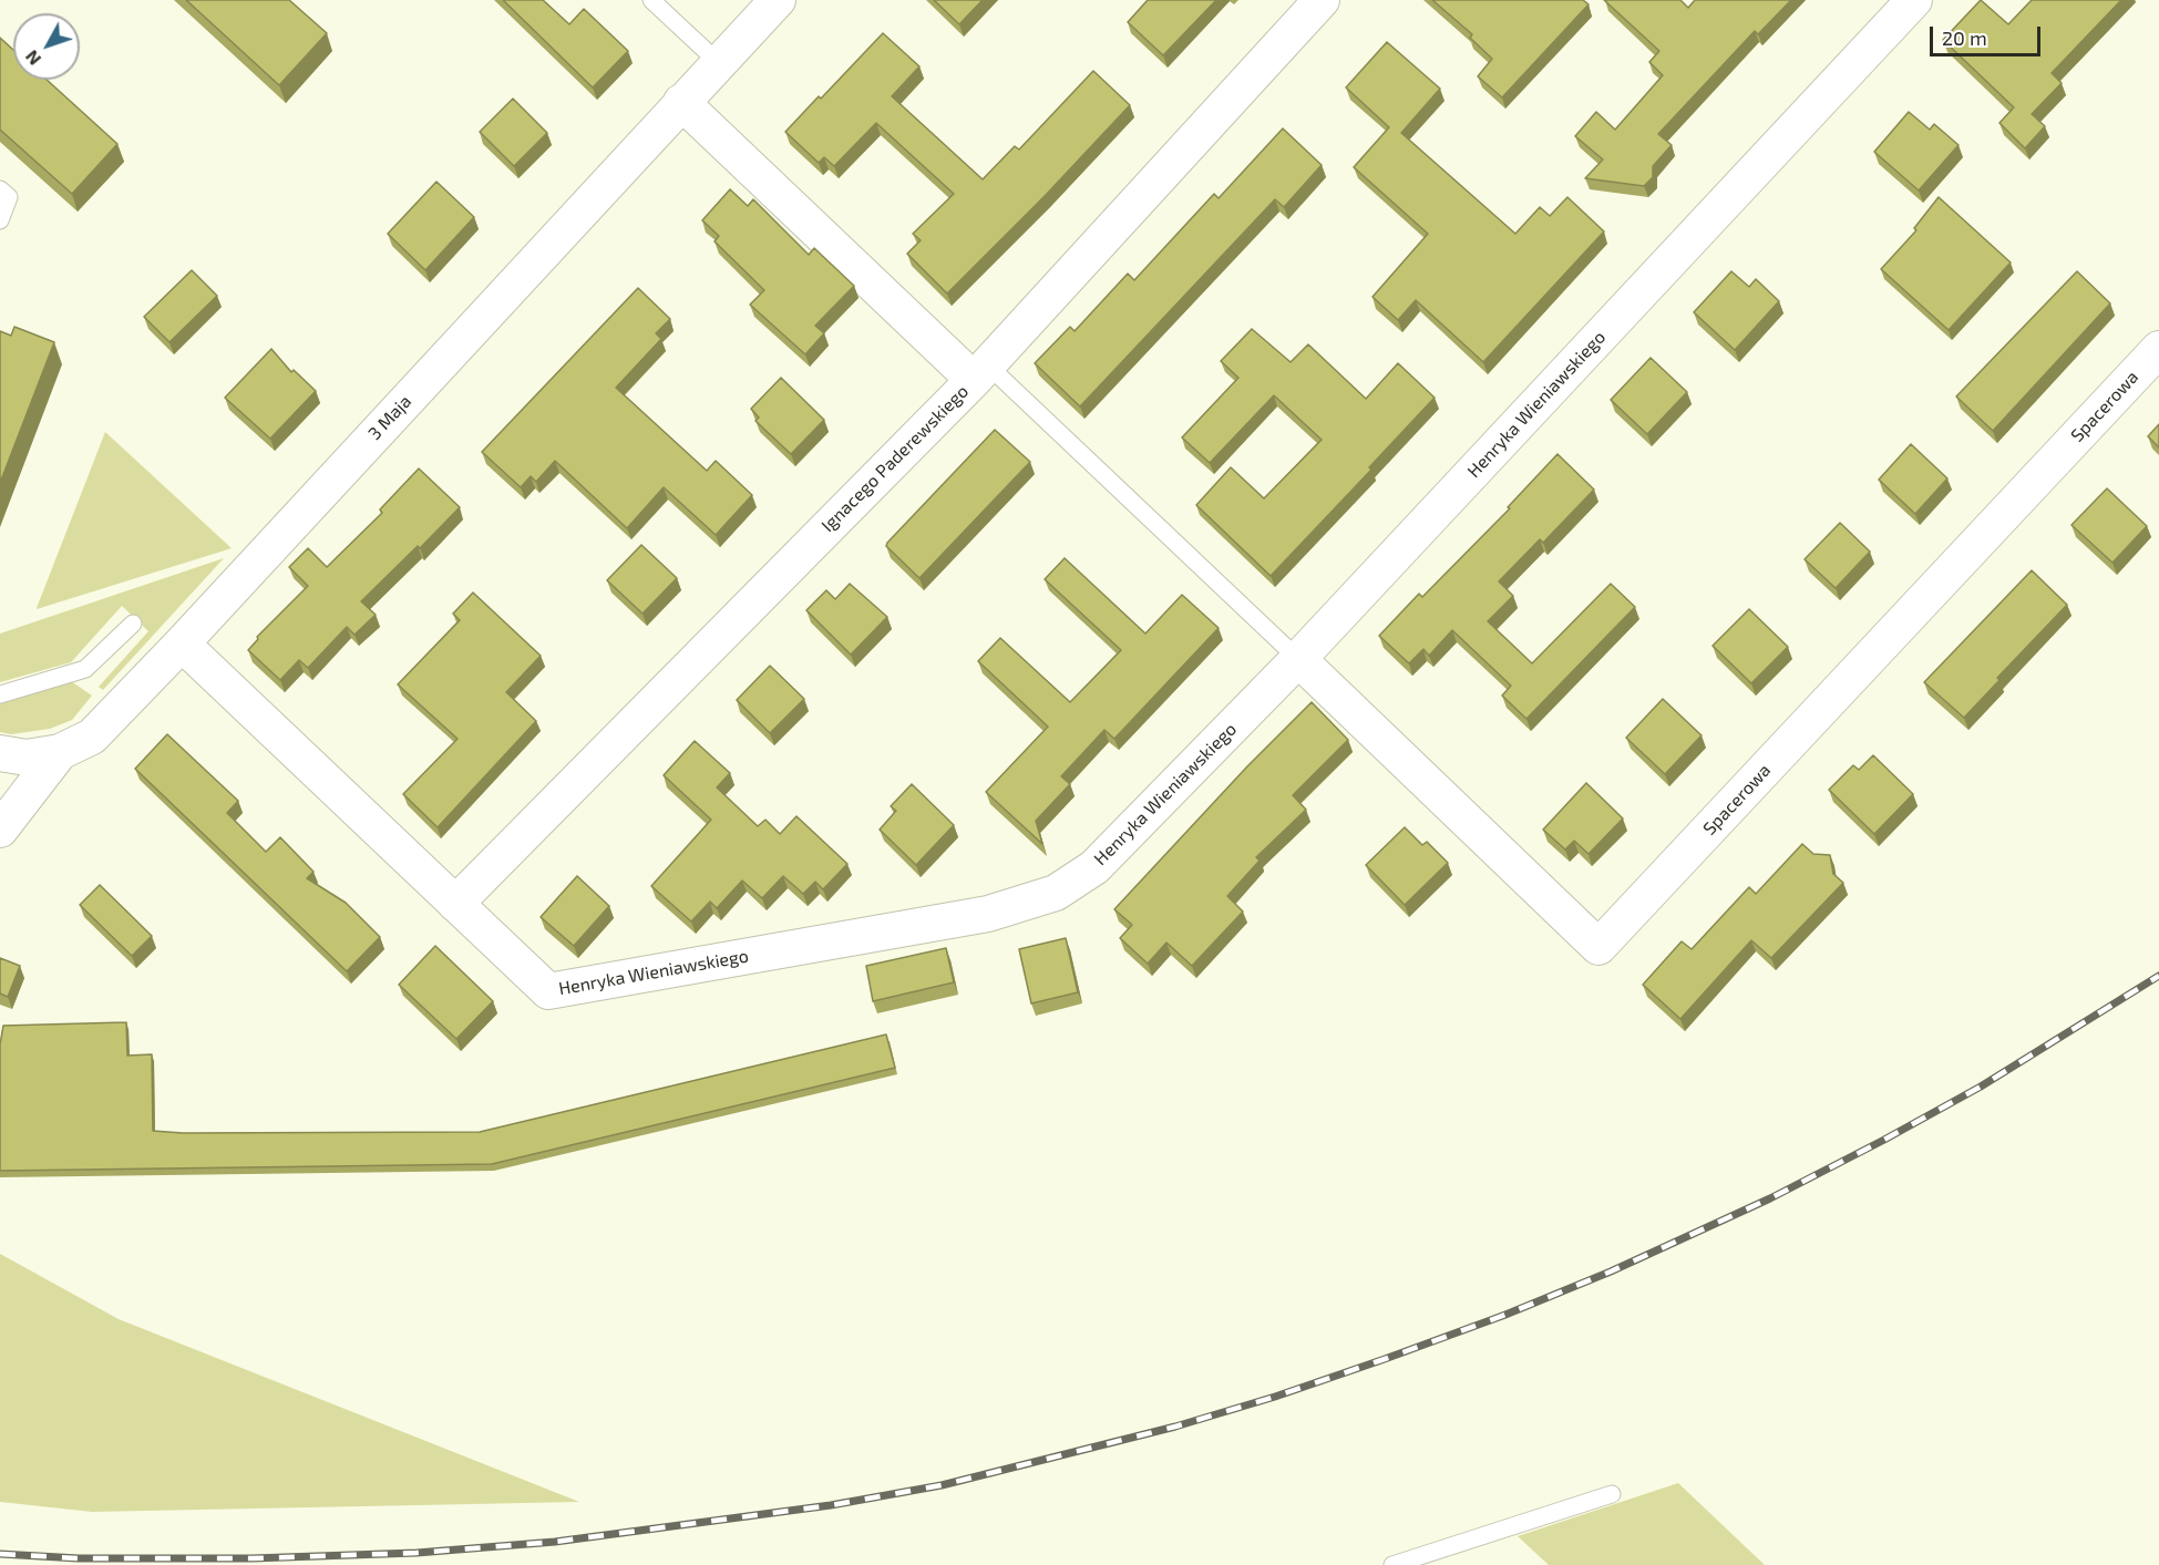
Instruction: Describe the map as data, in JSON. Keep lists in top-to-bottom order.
{
  "streets": {
    "street": [
      "Henryka Wieniawskiego",
      "Spacerowa",
      "3 Maja",
      "Ignacego Paderewskiego"
    ]
  },
  "crossings": [
    ["Henryka Wieniawskiego", "Spacerowa"],
    ["Henryka Wieniawskiego", "3 Maja"],
    ["Henryka Wieniawskiego", "Ignacego Paderewskiego"]
  ],
  "scale_bar": "20 m",
  "north": "bottom left"
}
